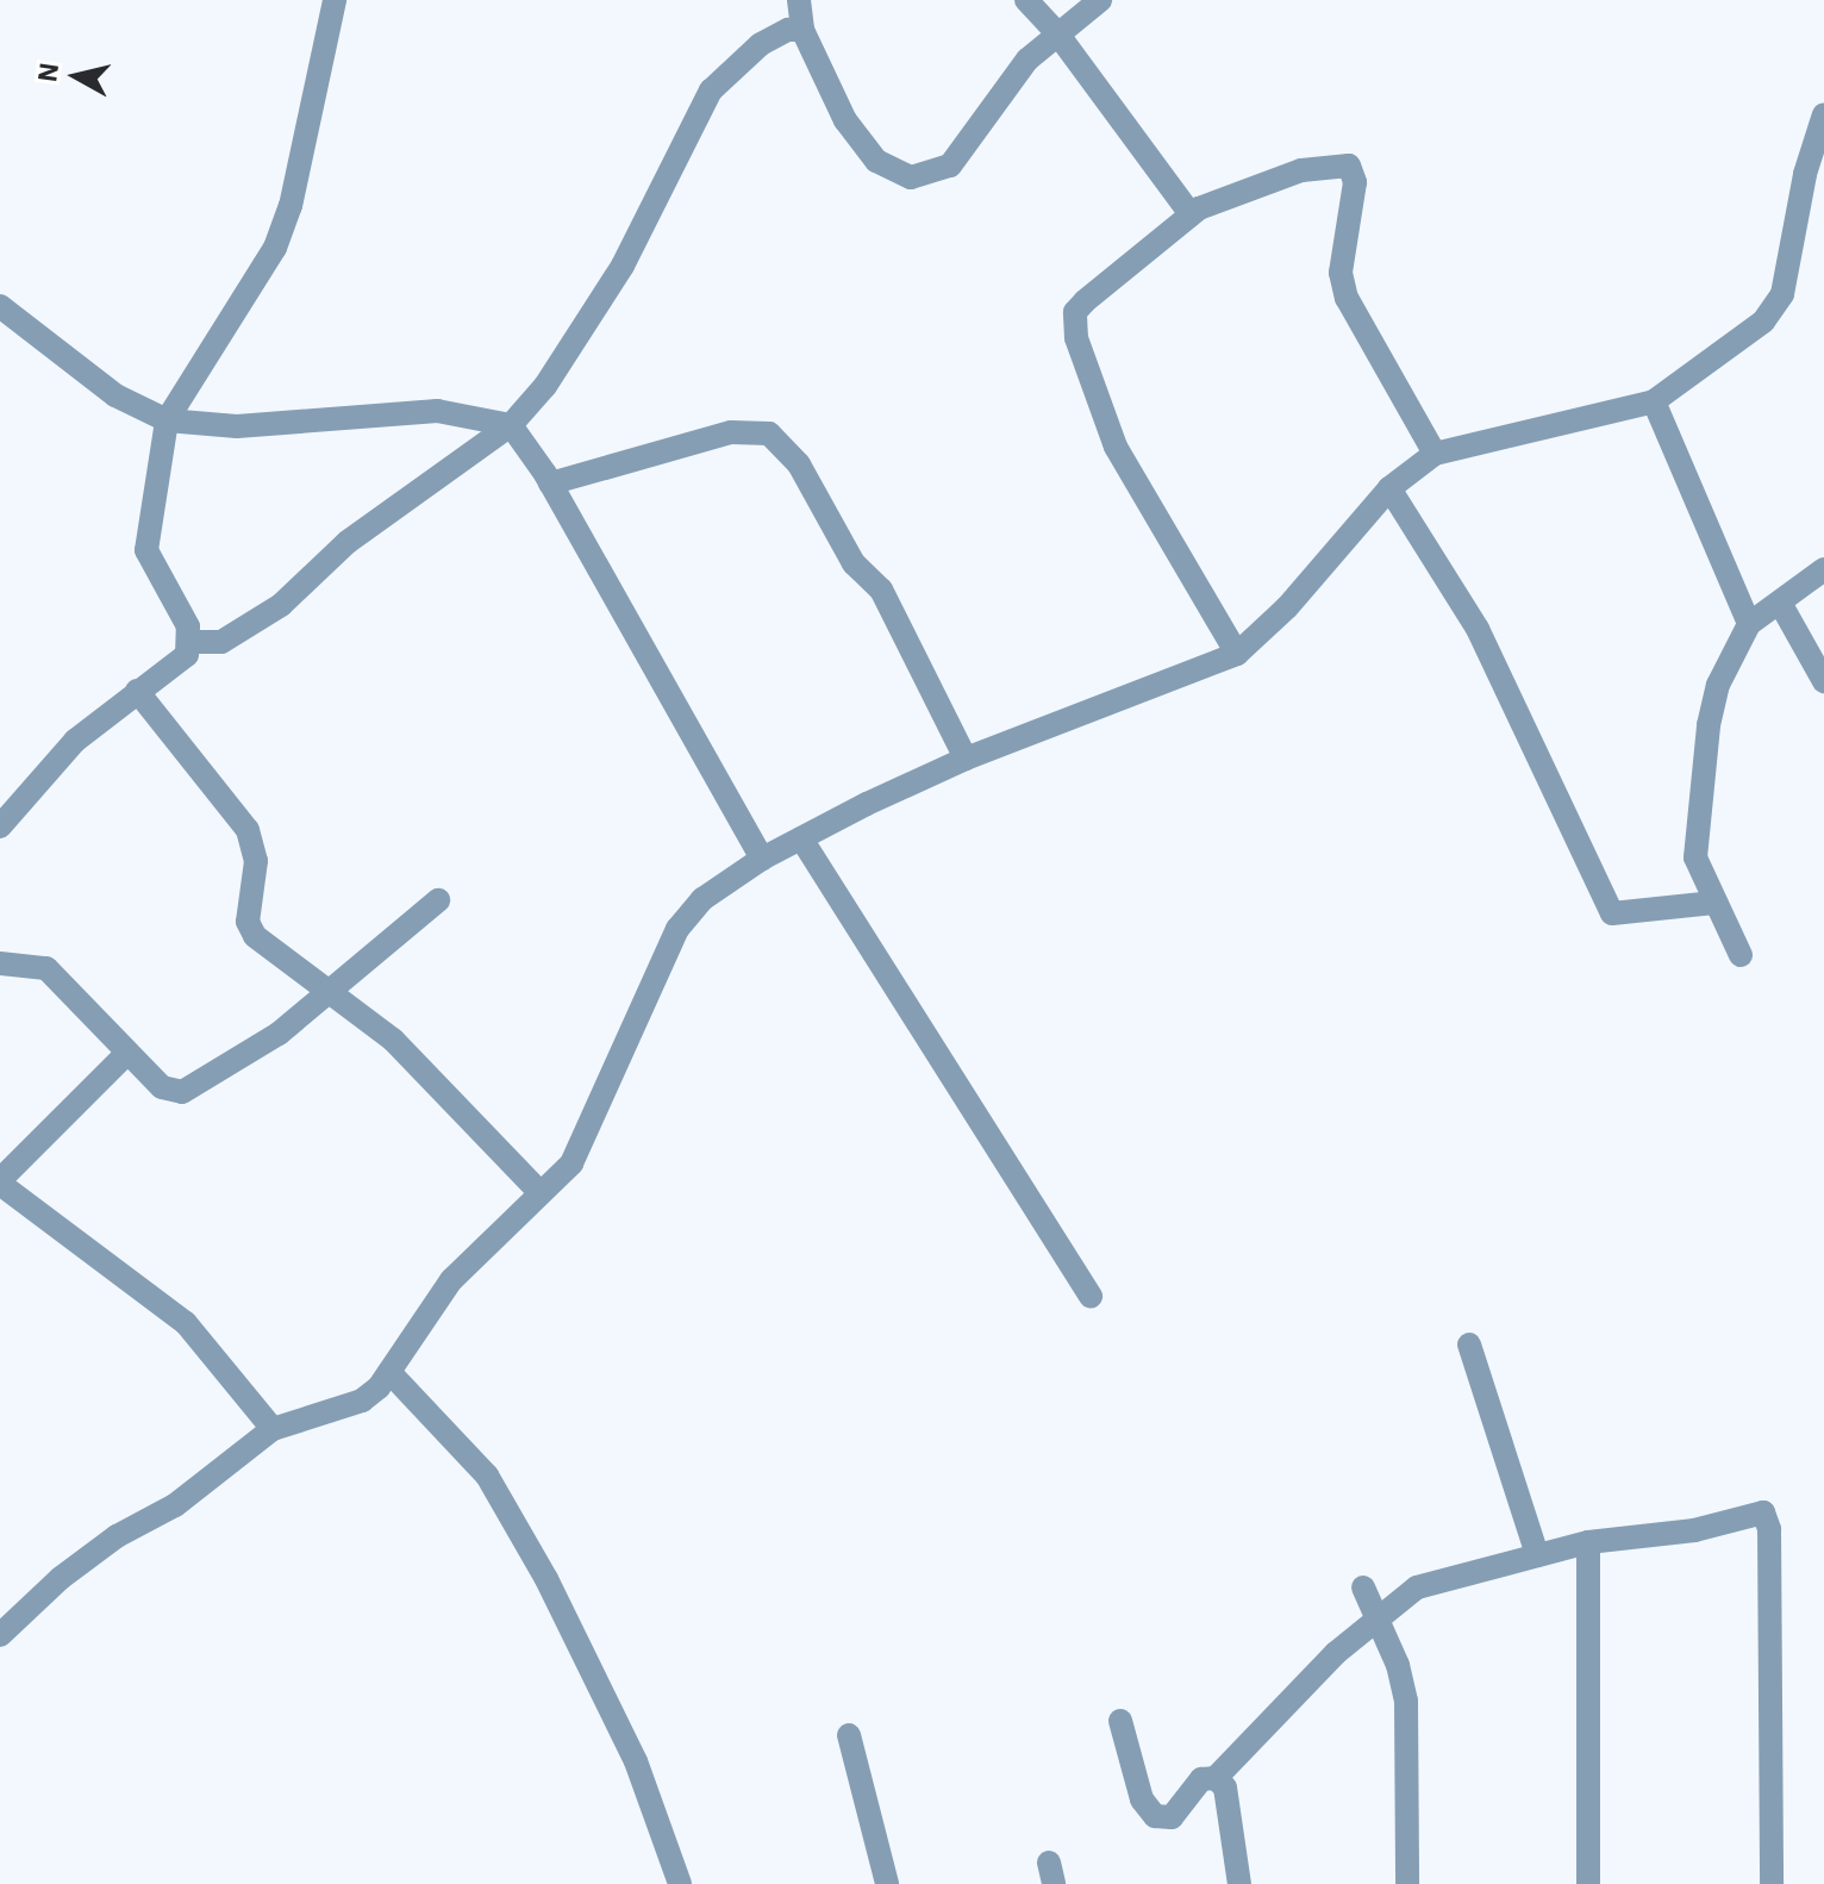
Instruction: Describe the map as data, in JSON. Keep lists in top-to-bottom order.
{
  "north": "left"
}
